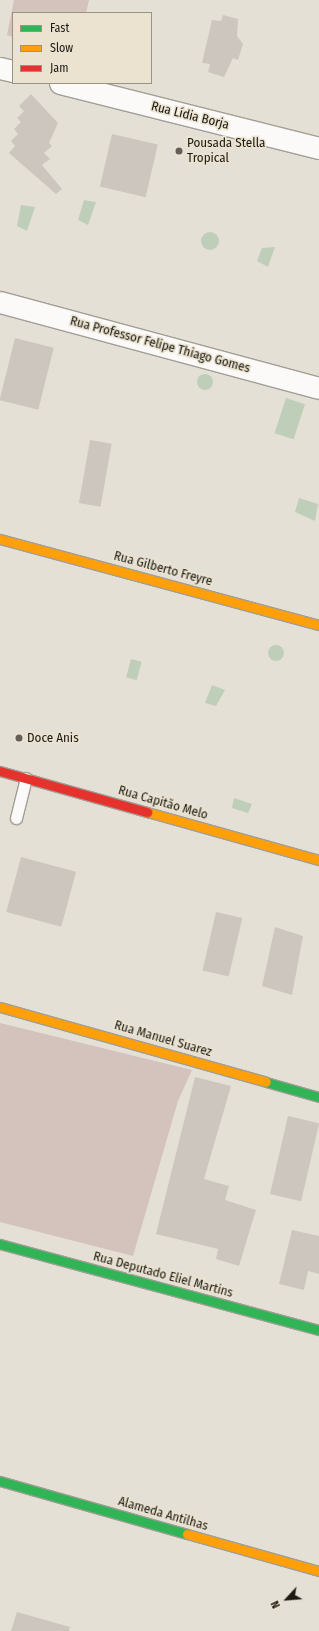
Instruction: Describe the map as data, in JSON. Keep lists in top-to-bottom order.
{
  "streets": {
    "street": [
      "Rua Lídia Borja",
      "Rua Professor Felipe Thiago Gomes",
      "Rua Gilberto Freyre",
      "Rua Capitão Melo",
      "Rua Manuel Suarez",
      "Rua Deputado Eliel Martins",
      "Alameda Antilhas"
    ]
  },
  "places": ["Pousada Stella Tropical", "Doce Anis"],
  "legend": ["Fast", "Slow", "Jam"],
  "north": "bottom left"
}
